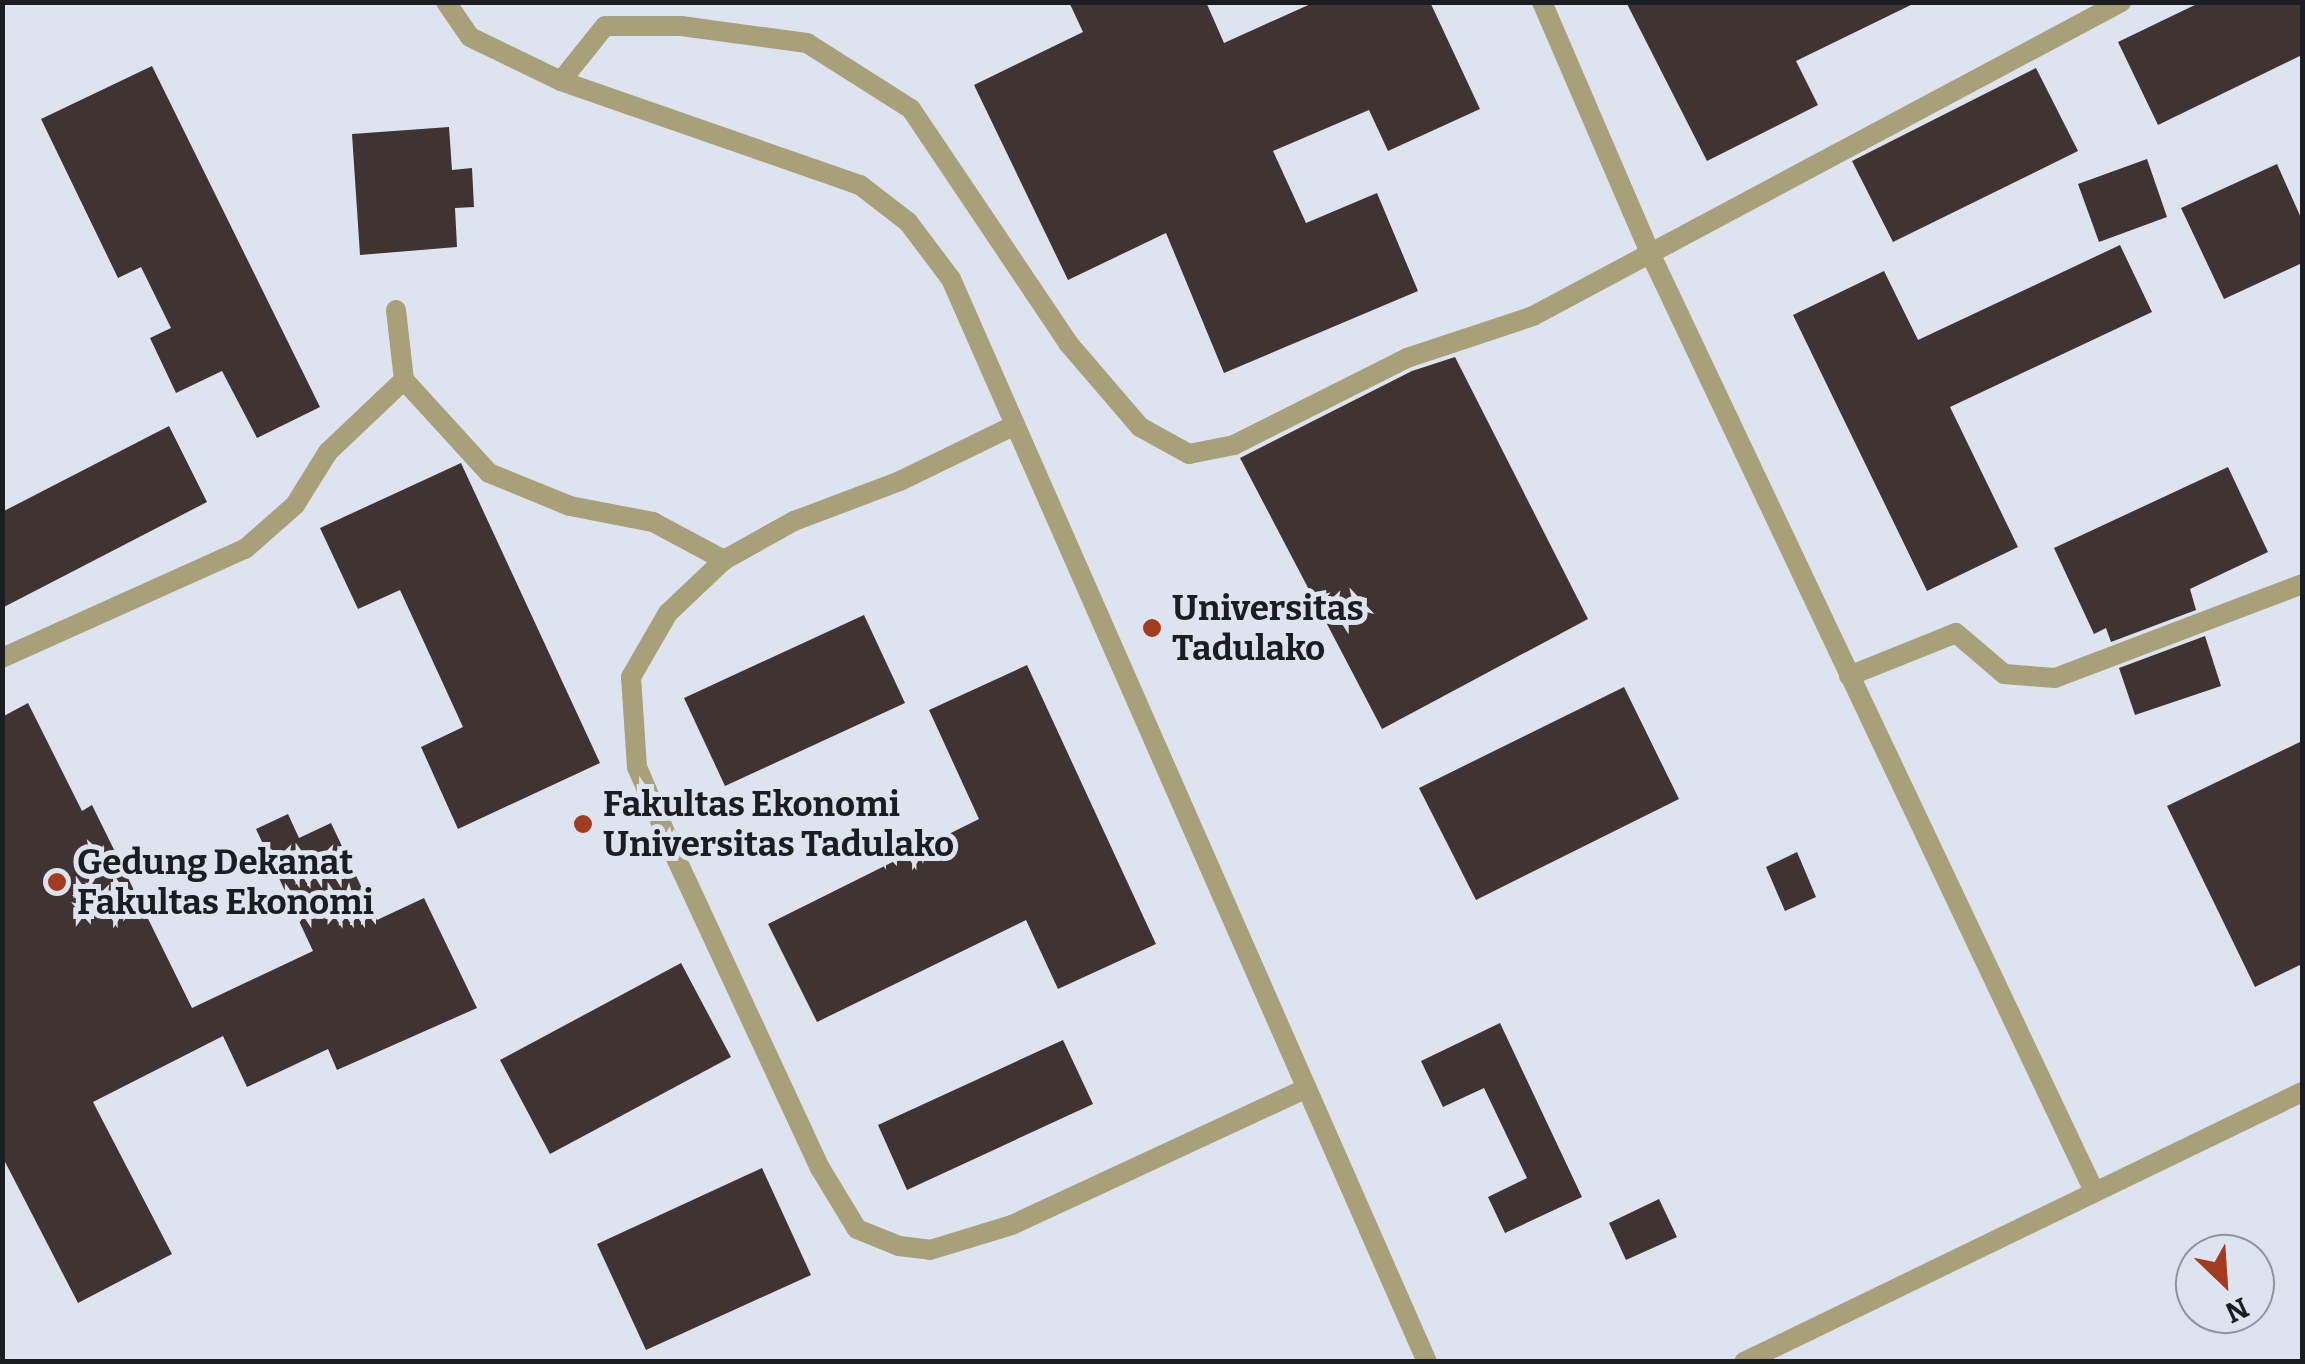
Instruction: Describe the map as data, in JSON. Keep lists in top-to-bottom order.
{
  "places": ["Universitas Tadulako", "Fakultas Ekonomi Universitas Tadulako", "Gedung Dekanat Fakultas Ekonomi"],
  "north": "bottom right"
}
